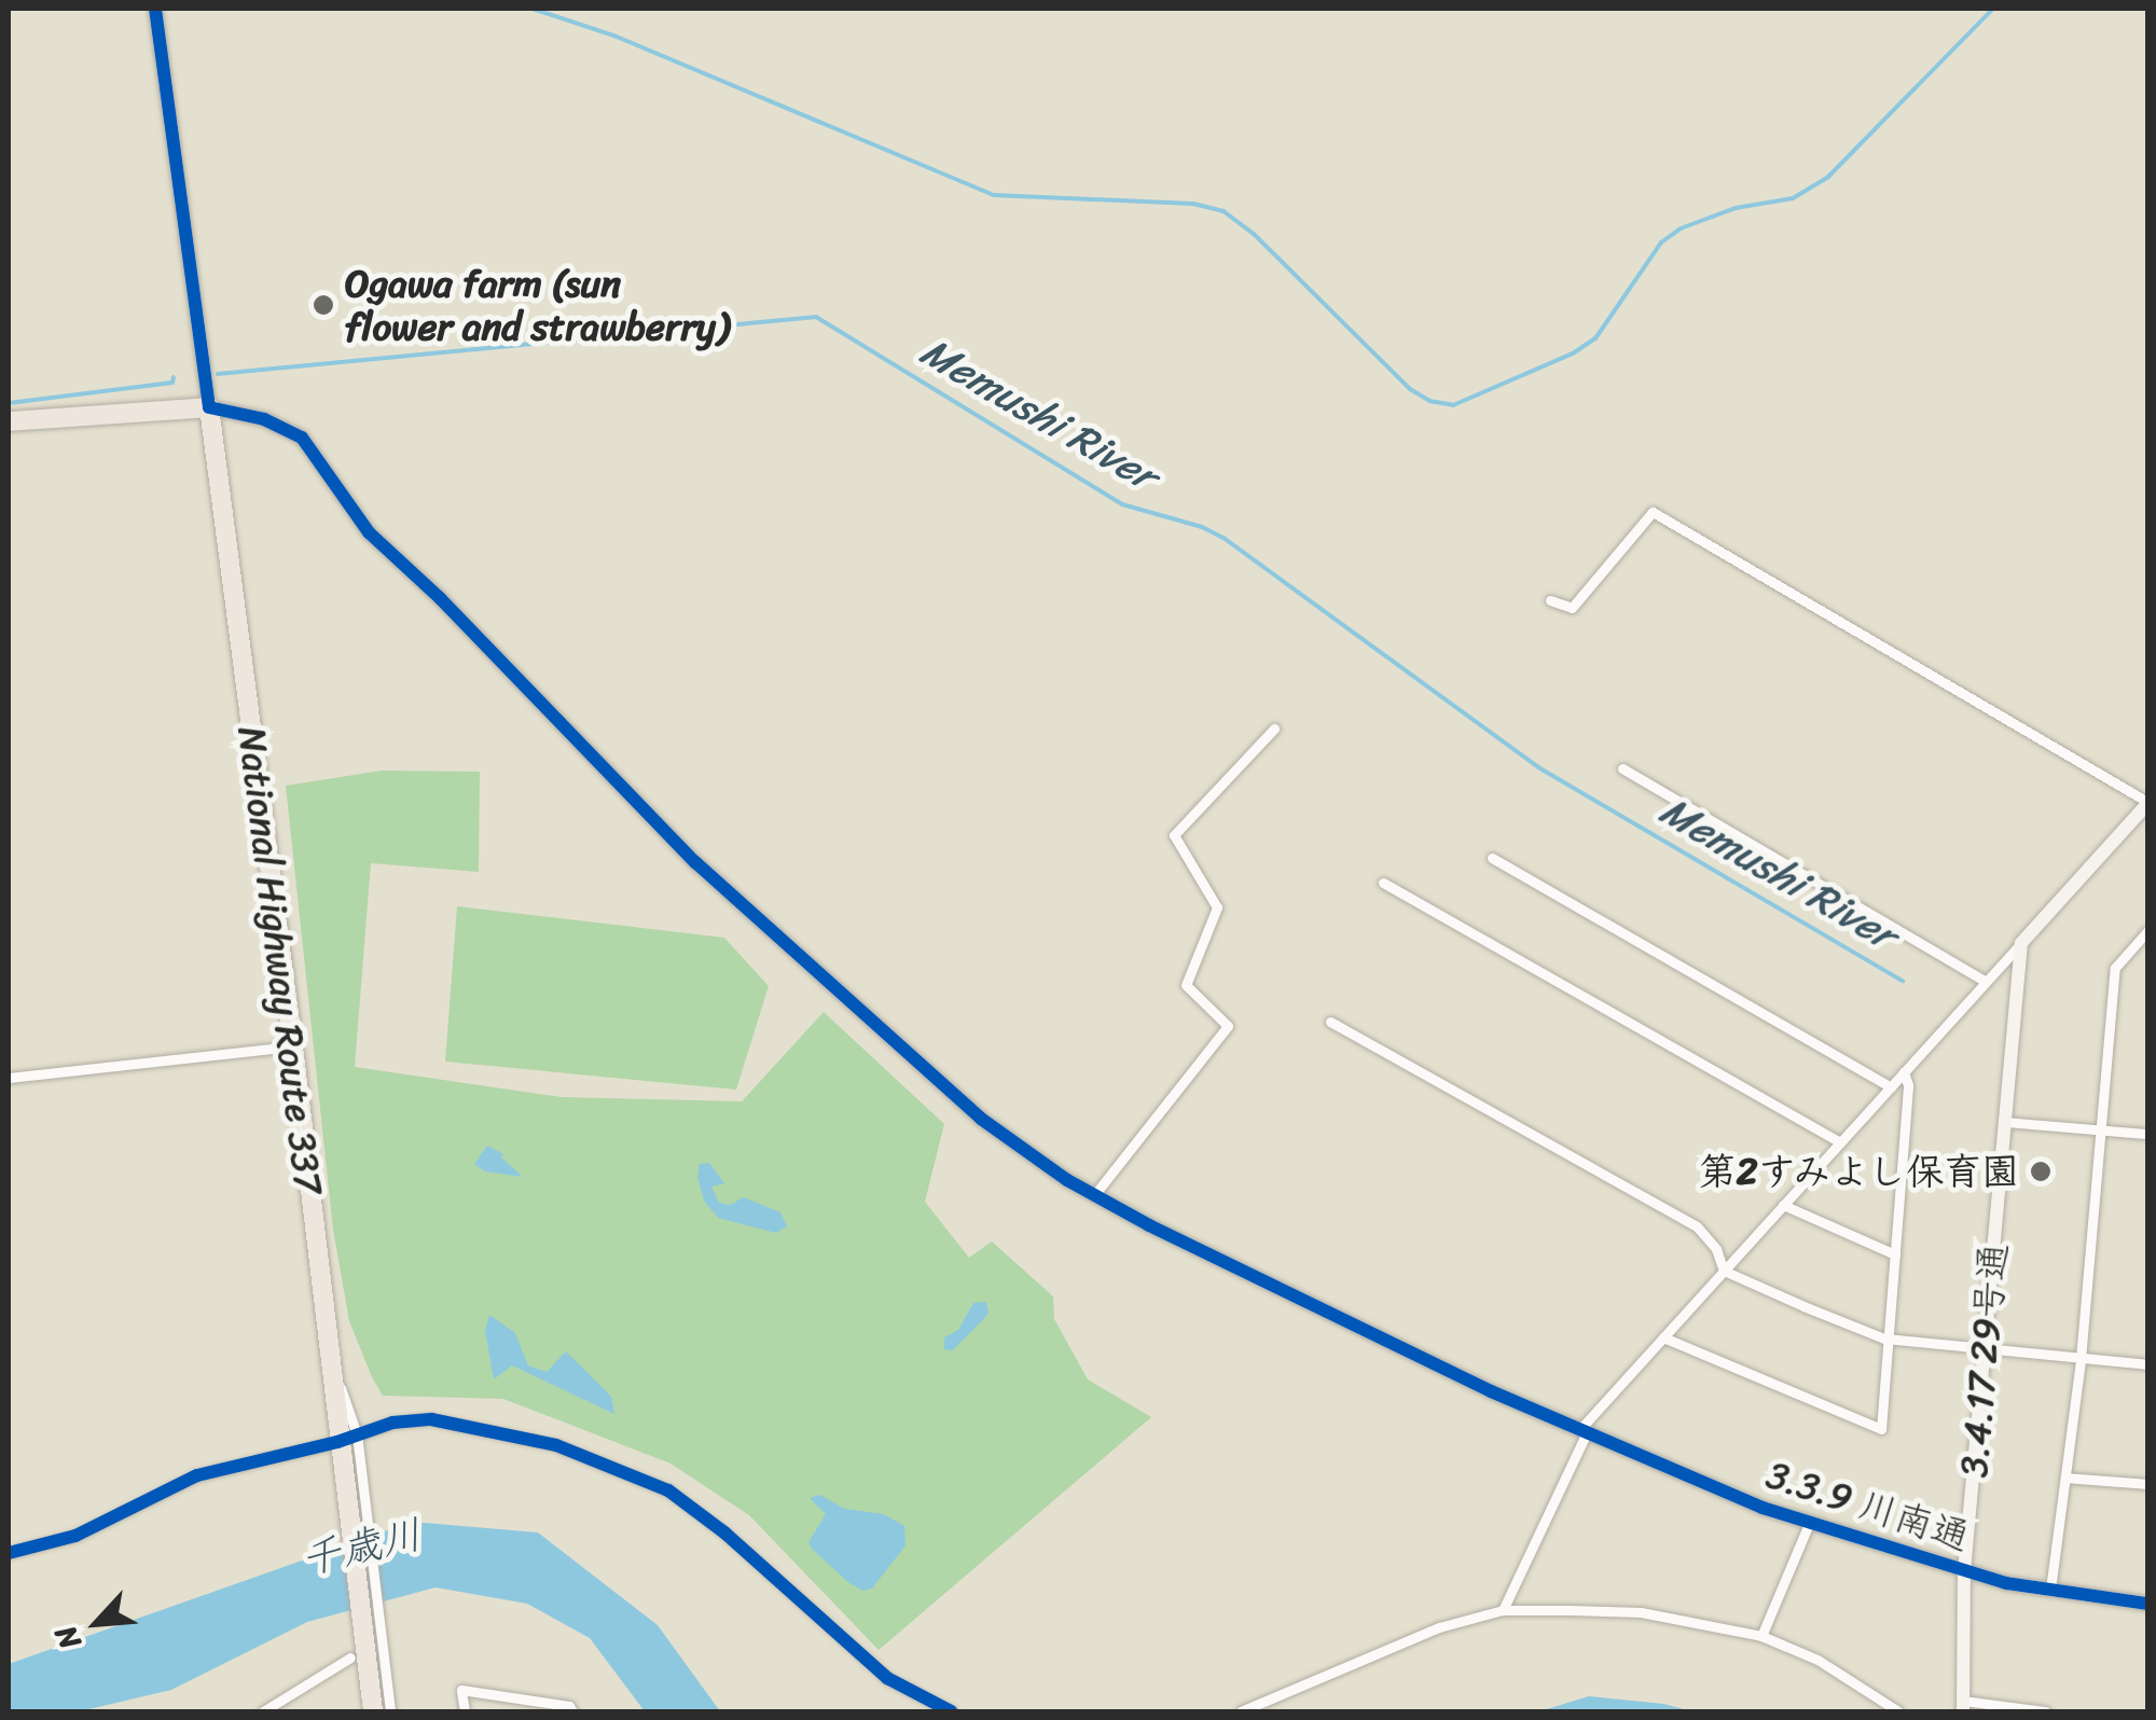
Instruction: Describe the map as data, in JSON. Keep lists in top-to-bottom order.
{
  "streets": {
    "highway": ["National Highway Route 337"],
    "street": ["3.4.17 29号通", "3.3.9 川南通"]
  },
  "crossings": [
    ["National Highway Route 337", "3.3.9 川南通"],
    ["3.4.17 29号通", "3.3.9 川南通"]
  ],
  "water": ["Memushi River", "千歳川"],
  "places": ["Ogawa farm (sun flower and strawberry)", "第2すみよし保育園"],
  "north": "bottom left"
}
